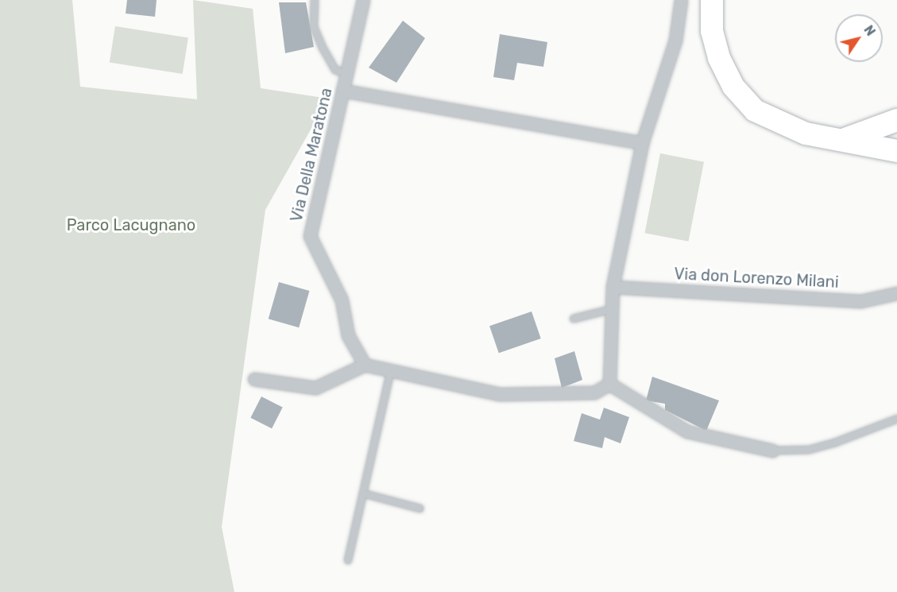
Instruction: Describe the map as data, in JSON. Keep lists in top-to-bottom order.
{
  "streets": {
    "street": ["Via Della Maratona", "Via don Lorenzo Milani"]
  },
  "parks": ["Parco Lacugnano"],
  "north": "top right"
}
